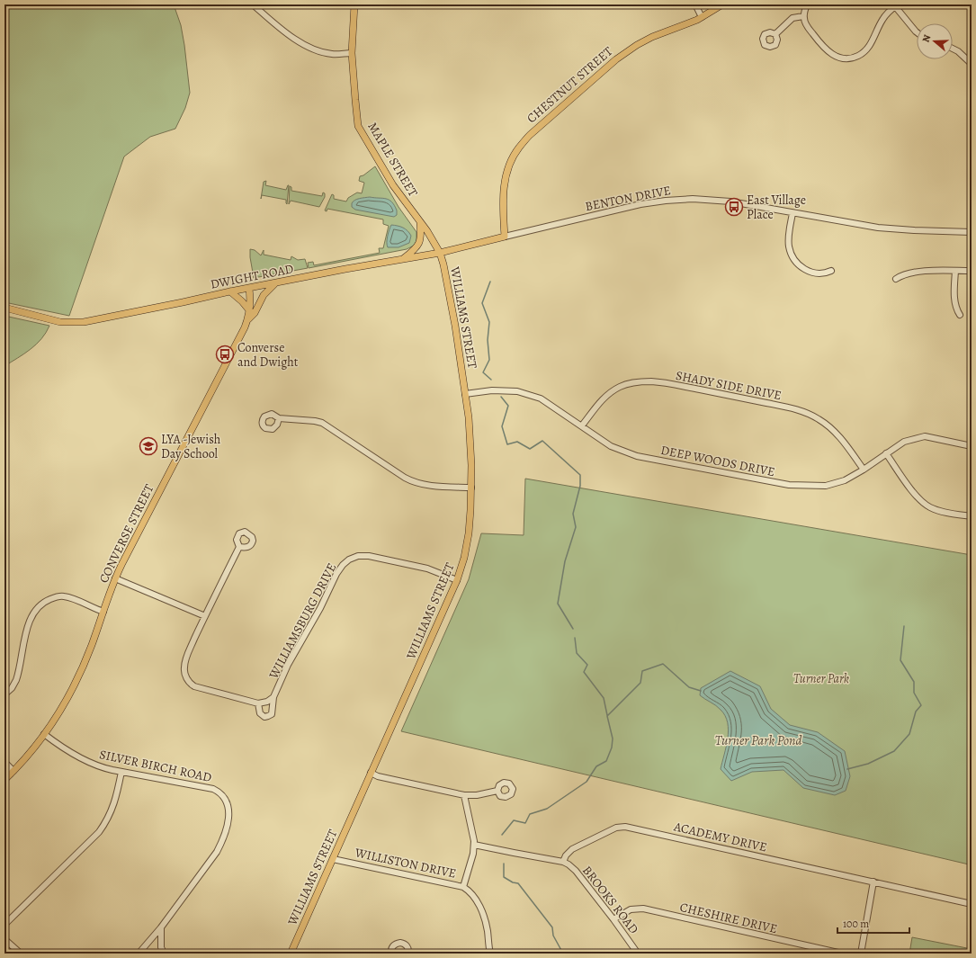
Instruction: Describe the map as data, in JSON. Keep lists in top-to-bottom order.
{
  "streets": {
    "main road": [
      "CHESTNUT STREET",
      "MAPLE STREET",
      "DWIGHT ROAD",
      "WILLIAMS STREET",
      "CONVERSE STREET"
    ],
    "street": [
      "BENTON DRIVE",
      "SHADY SIDE DRIVE",
      "DEEP WOODS DRIVE",
      "WILLIAMSBURG DRIVE",
      "SILVER BIRCH ROAD",
      "ACADEMY DRIVE",
      "WILLISTON DRIVE",
      "BROOKS ROAD",
      "CHESHIRE DRIVE"
    ]
  },
  "crossings": [
    ["CHESTNUT STREET", "BENTON DRIVE"],
    ["CHESTNUT STREET", "DWIGHT ROAD"],
    ["MAPLE STREET", "DWIGHT ROAD"],
    ["MAPLE STREET", "WILLIAMS STREET"],
    ["BENTON DRIVE", "DWIGHT ROAD"],
    ["DWIGHT ROAD", "WILLIAMS STREET"],
    ["DWIGHT ROAD", "CONVERSE STREET"],
    ["WILLIAMS STREET", "DEEP WOODS DRIVE"],
    ["WILLIAMS STREET", "WILLIAMSBURG DRIVE"],
    ["WILLIAMS STREET", "WILLISTON DRIVE"],
    ["SHADY SIDE DRIVE", "DEEP WOODS DRIVE"],
    ["CONVERSE STREET", "SILVER BIRCH ROAD"],
    ["ACADEMY DRIVE", "BROOKS ROAD"],
    ["BROOKS ROAD", "CHESHIRE DRIVE"]
  ],
  "water": ["Turner Park Pond"],
  "parks": ["Turner Park"],
  "places": {
    "bus stop": ["East Village Place", "Converse and Dwight"],
    "school or university": ["LYA -Jewish Day School"]
  },
  "scale_bar": "100 m",
  "north": "left"
}
